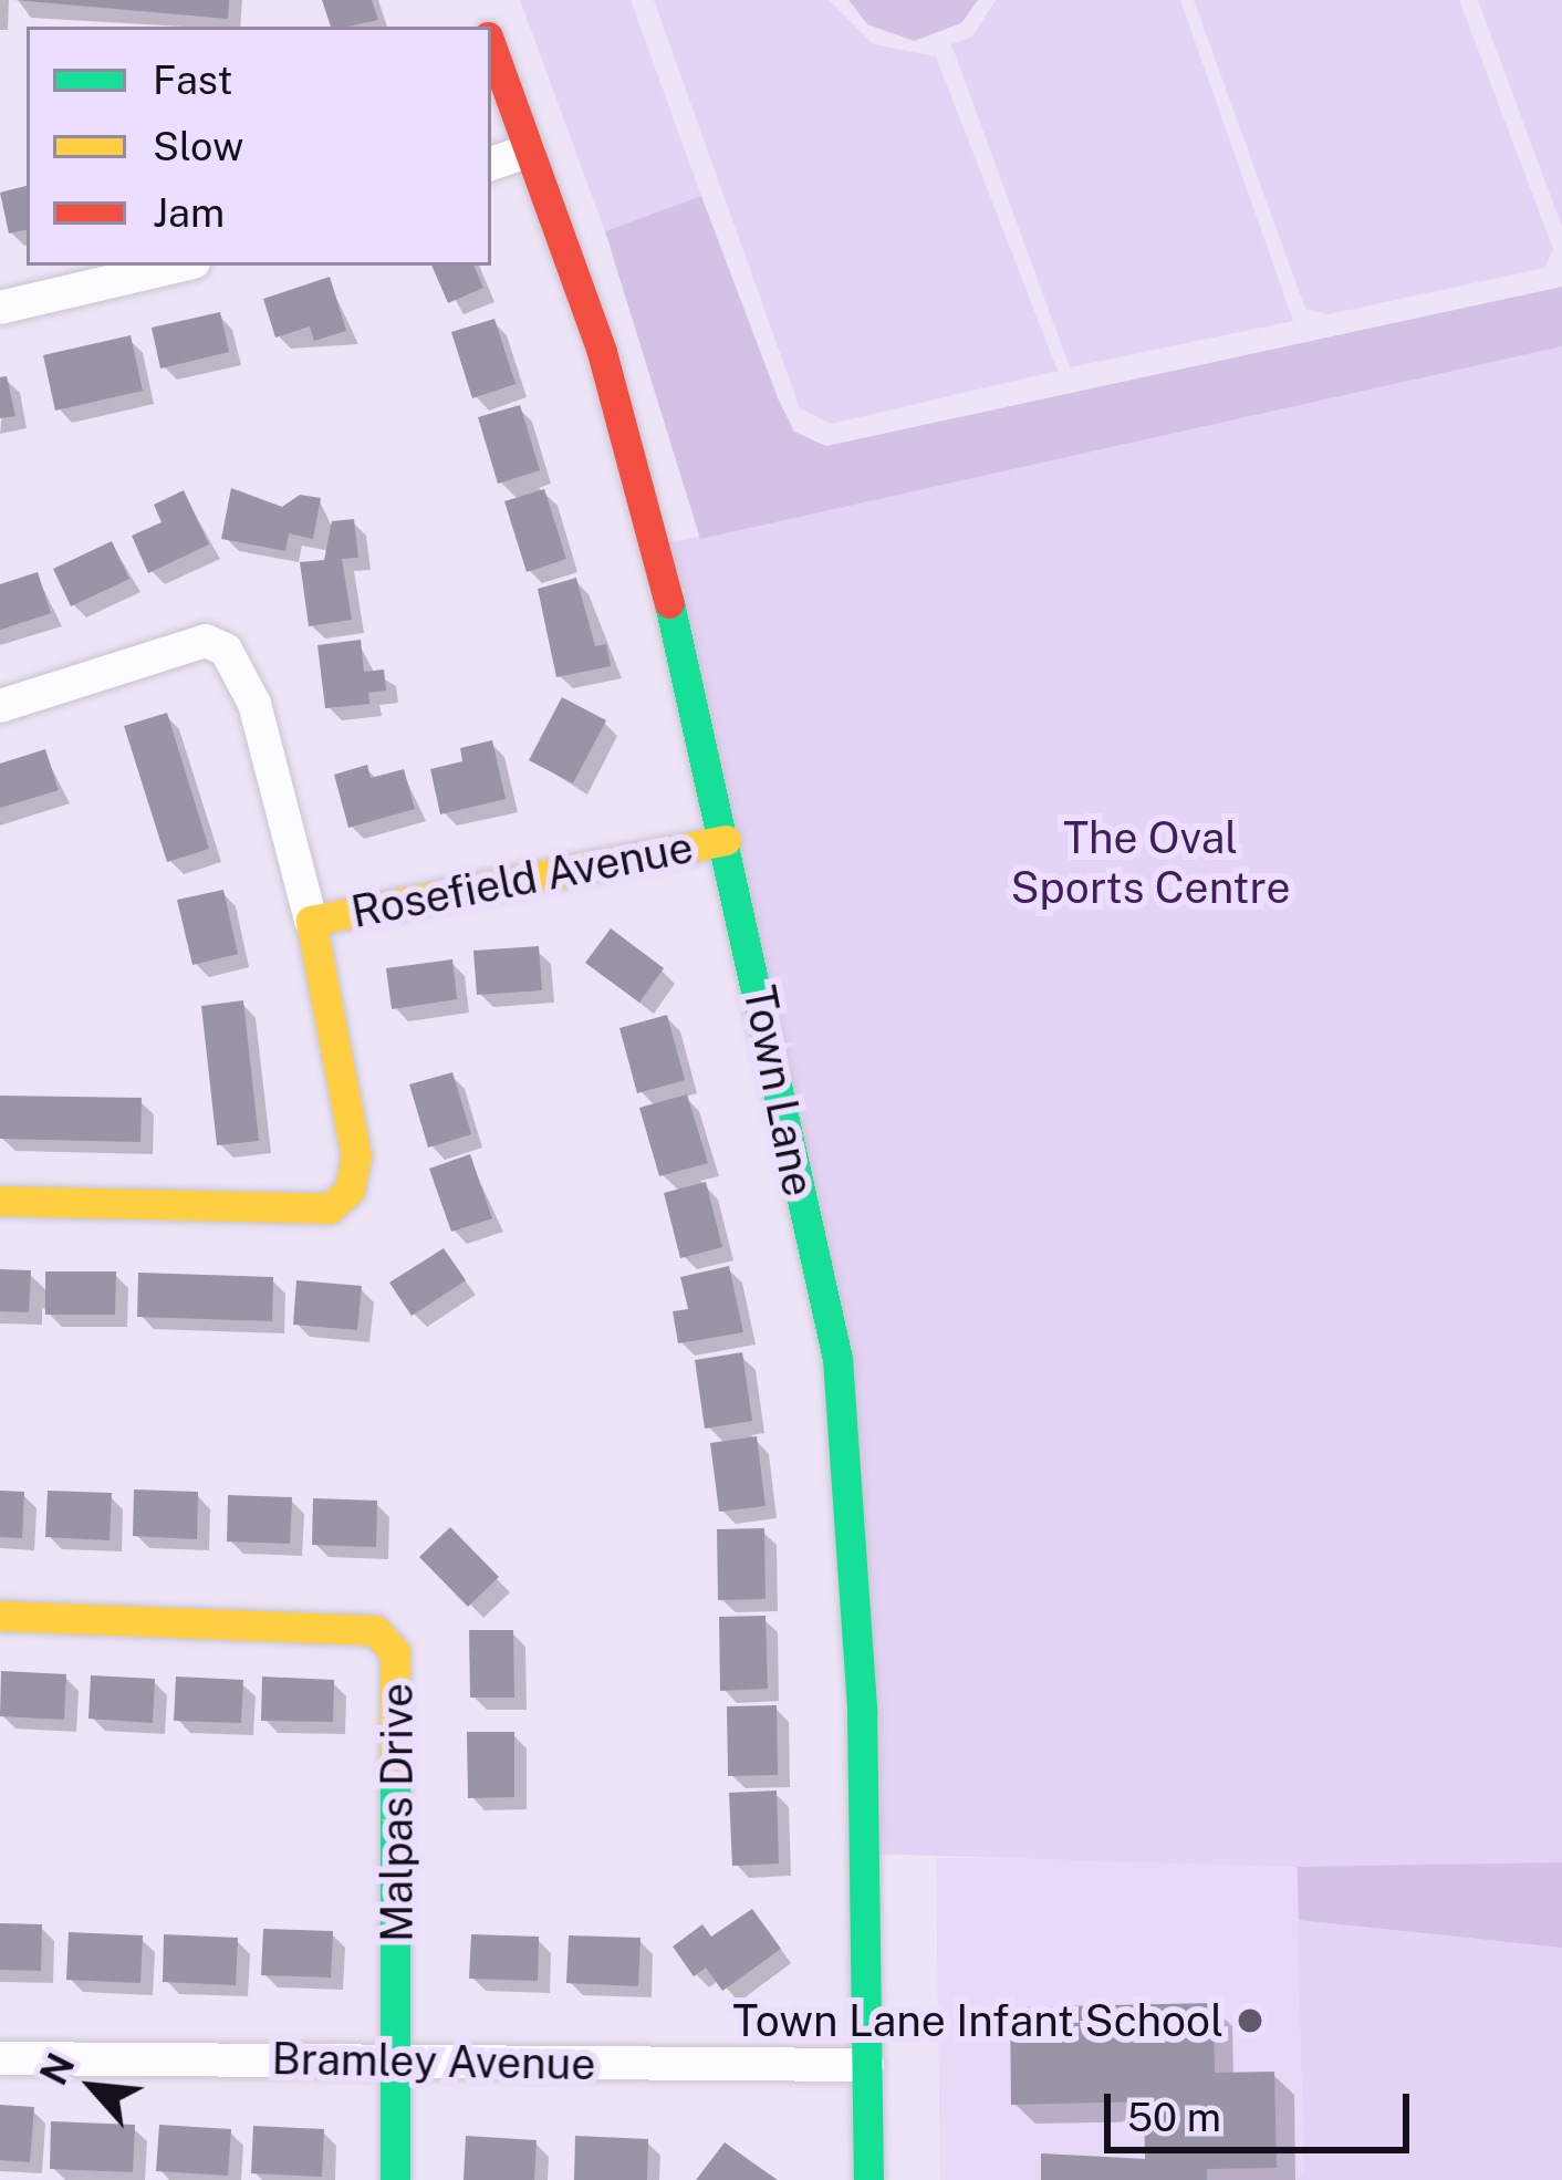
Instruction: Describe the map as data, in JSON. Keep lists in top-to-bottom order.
{
  "streets": {
    "main road": ["Rosefield Avenue", "Town Lane", "Malpas Drive"],
    "street": ["Bramley Avenue"]
  },
  "crossings": [
    ["Rosefield Avenue", "Town Lane"],
    ["Town Lane", "Bramley Avenue"],
    ["Malpas Drive", "Bramley Avenue"]
  ],
  "parks": ["The Oval Sports Centre"],
  "places": ["Town Lane Infant School"],
  "legend": ["Fast", "Slow", "Jam"],
  "scale_bar": "50 m",
  "north": "top left"
}
